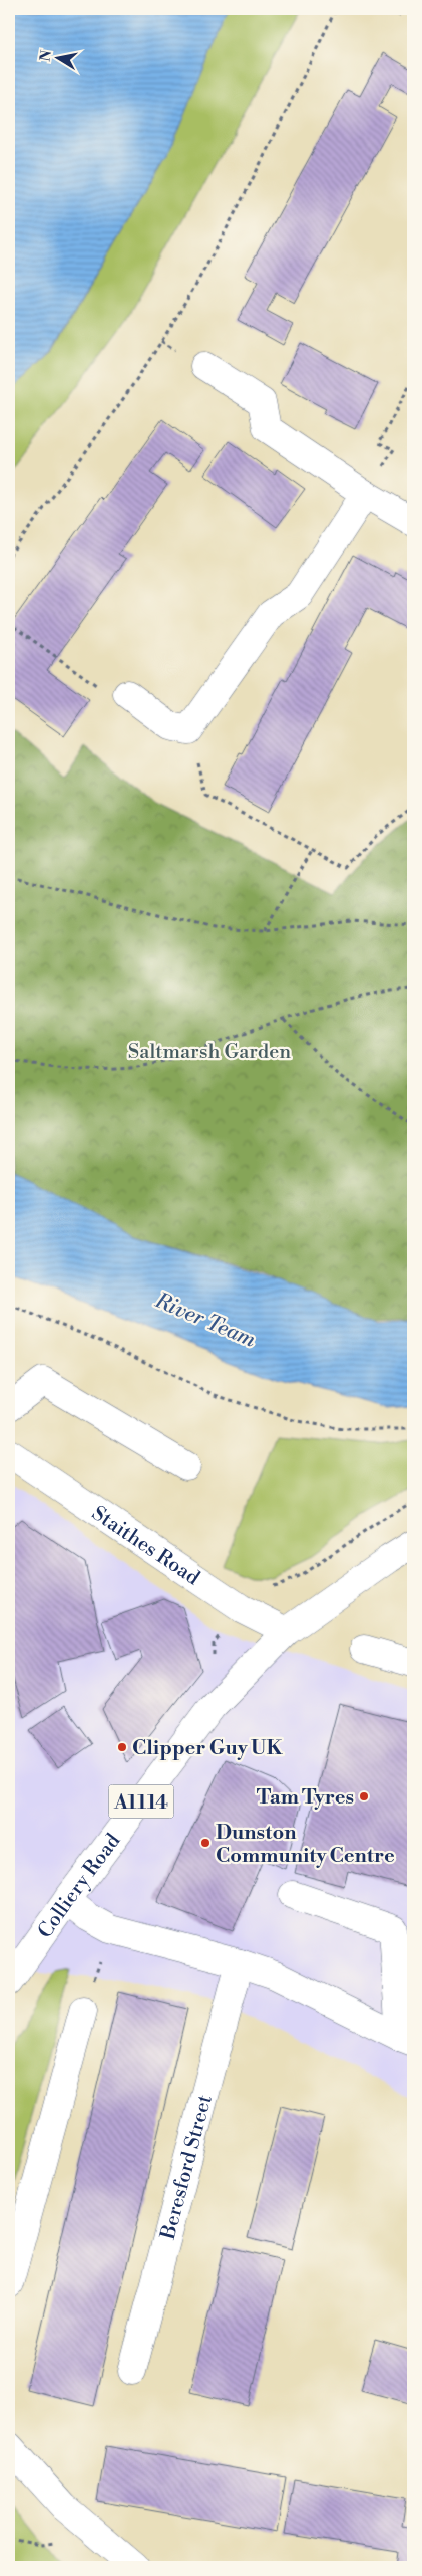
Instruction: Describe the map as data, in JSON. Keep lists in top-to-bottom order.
{
  "streets": {
    "street": [
      "Staithes Road",
      "A1114",
      "Colliery Road",
      "Beresford Street"
    ]
  },
  "crossings": [
    ["Staithes Road", "A1114"],
    ["Staithes Road", "Colliery Road"],
    ["A1114", "Colliery Road"]
  ],
  "water": ["River Team"],
  "parks": ["Saltmarsh Garden"],
  "places": ["Clipper Guy UK", "Tam Tyres", "Dunston Community Centre"],
  "north": "left"
}
